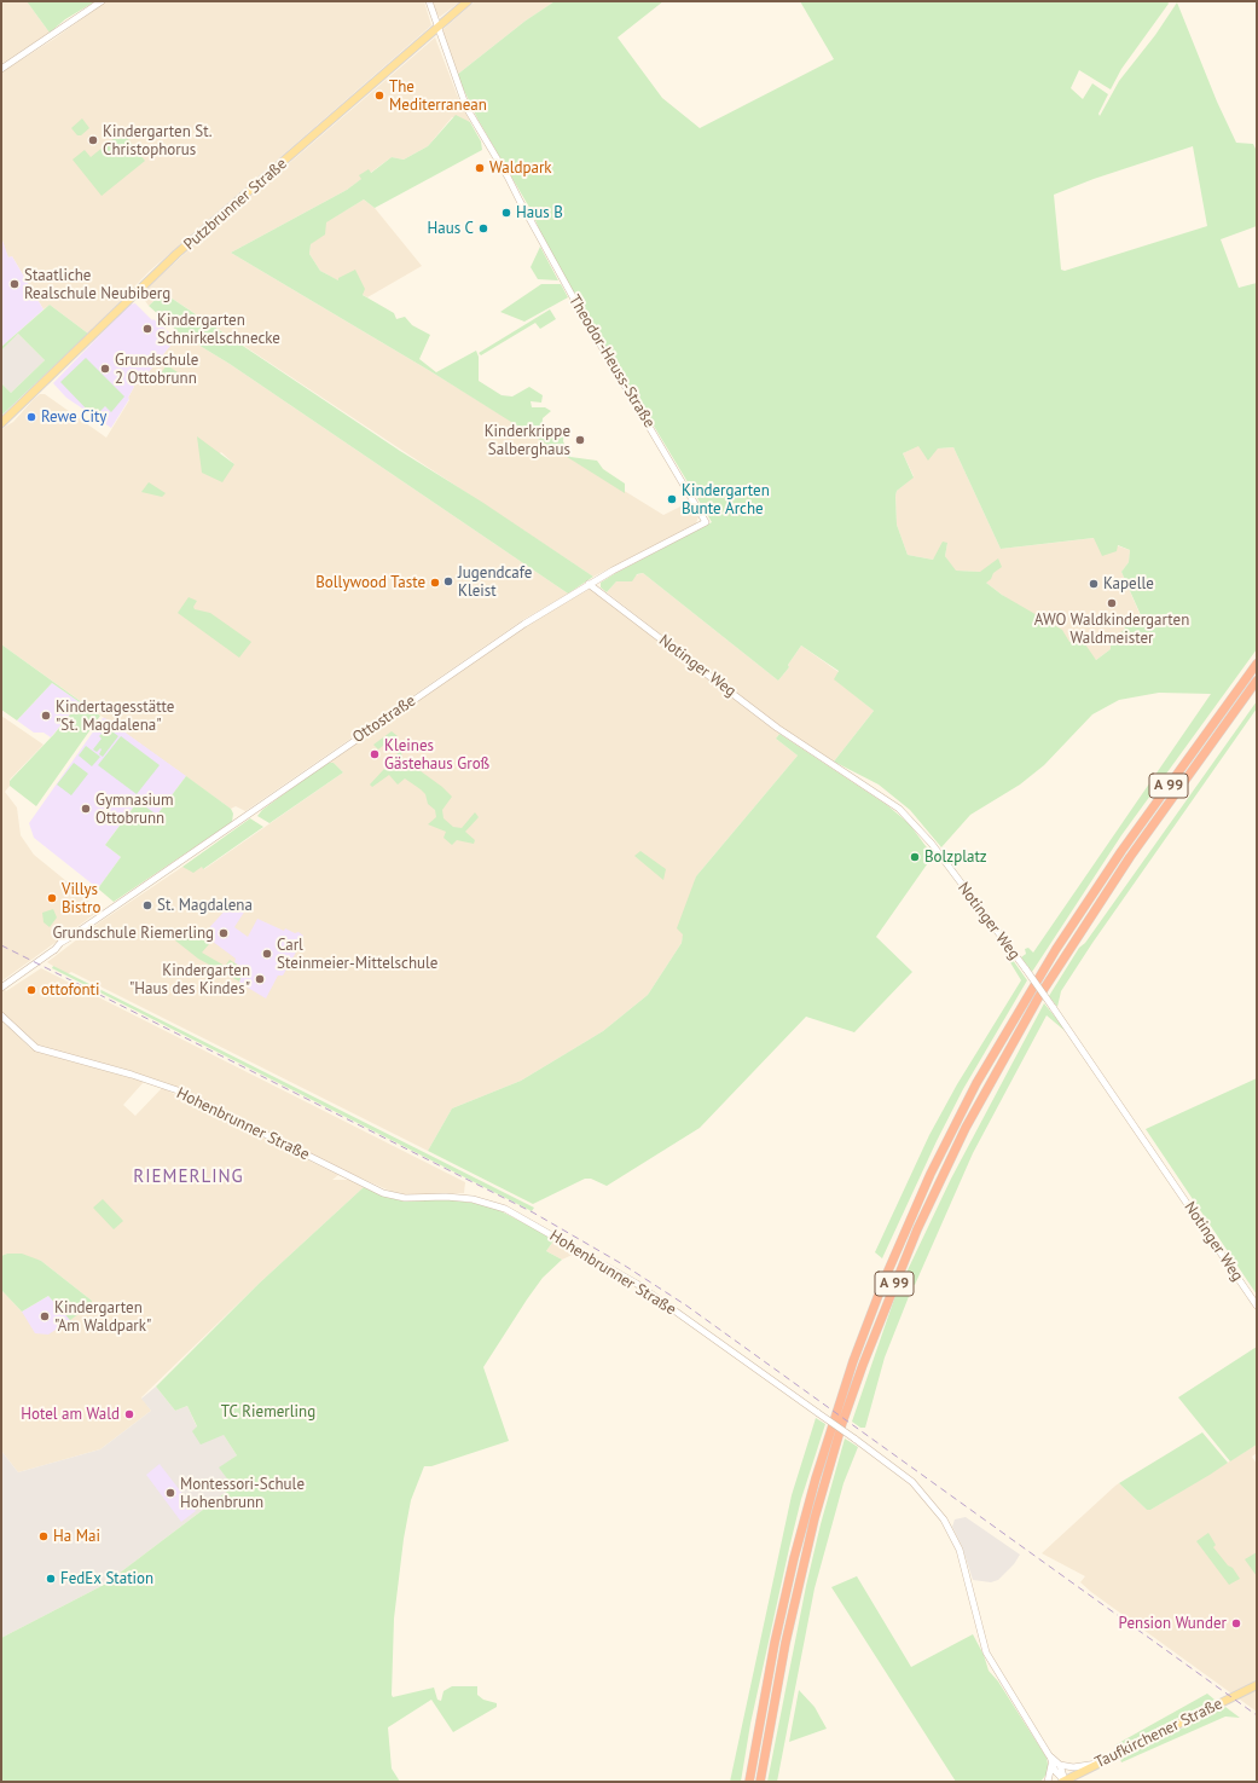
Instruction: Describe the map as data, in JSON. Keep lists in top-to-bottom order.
{
  "streets": {
    "highway": ["A 99"],
    "main road": ["Putzbrunner Straße", "Taufkirchener Straße"],
    "street": [
      "Theodor-Heuss-Straße",
      "Notinger Weg",
      "Ottostraße",
      "Hohenbrunner Straße"
    ]
  },
  "crossings": [
    ["Putzbrunner Straße", "Theodor-Heuss-Straße"],
    ["Theodor-Heuss-Straße", "Ottostraße"],
    ["Notinger Weg", "Ottostraße"],
    ["Hohenbrunner Straße", "Taufkirchener Straße"]
  ],
  "districts": ["RIEMERLING"],
  "parks": ["TC Riemerling"],
  "places": [
    "The Mediterranean",
    "Kindergarten St. Christophorus",
    "Waldpark",
    "Haus B",
    "Haus C",
    "Staatliche Realschule Neubiberg",
    "Kindergarten Schnirkelschnecke",
    "Grundschule 2 Ottobrunn",
    "Rewe City",
    "Kinderkrippe Salberghaus",
    "Kindergarten Bunte Arche",
    "Jugendcafe Kleist",
    "Bollywood Taste",
    "Kapelle",
    "AWO Waldkindergarten Waldmeister",
    "Kindertagesstätte \"St. Magdalena\"",
    "Kleines Gästehaus Groß",
    "Gymnasium Ottobrunn",
    "Bolzplatz",
    "Villys Bistro",
    "St. Magdalena",
    "Grundschule Riemerling",
    "Carl Steinmeier-Mittelschule",
    "Kindergarten \"Haus des Kindes\"",
    "ottofonti",
    "Kindergarten \"Am Waldpark\"",
    "Hotel am Wald",
    "Montessori-Schule Hohenbrunn",
    "Ha Mai",
    "FedEx Station",
    "Pension Wunder"
  ]
}
